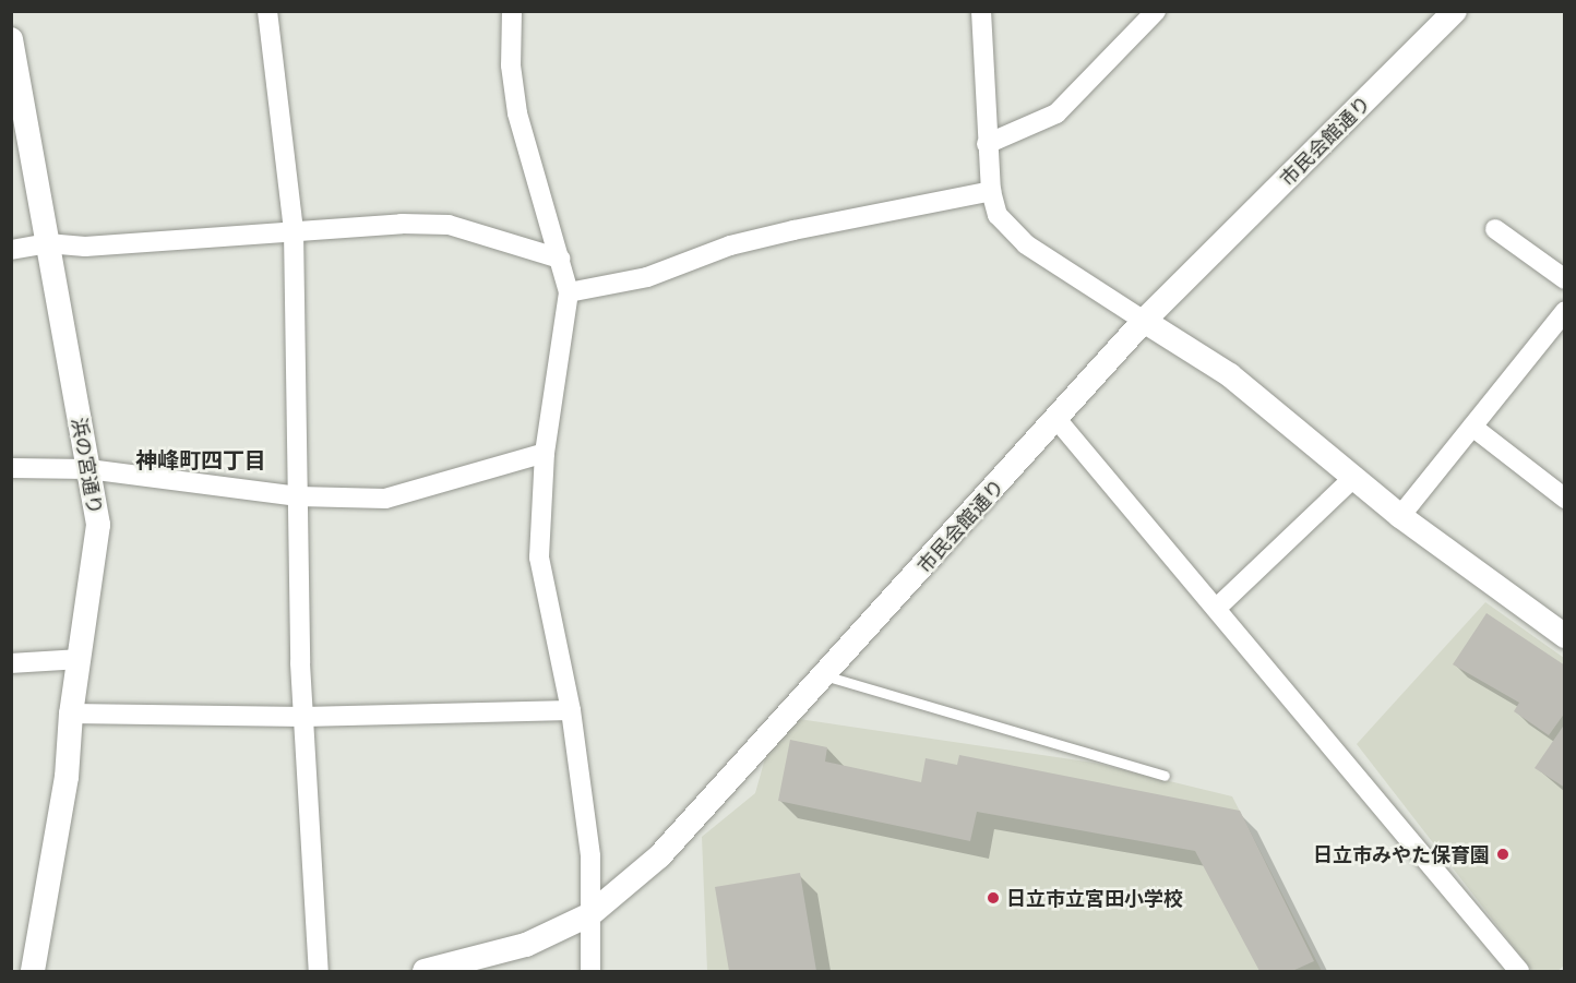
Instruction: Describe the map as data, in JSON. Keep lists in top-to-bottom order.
{
  "streets": {
    "street": ["市民会館通り", "浜の宮通り"]
  },
  "districts": ["神峰町四丁目"],
  "places": ["日立市みやた保育園", "日立市立宮田小学校"]
}
